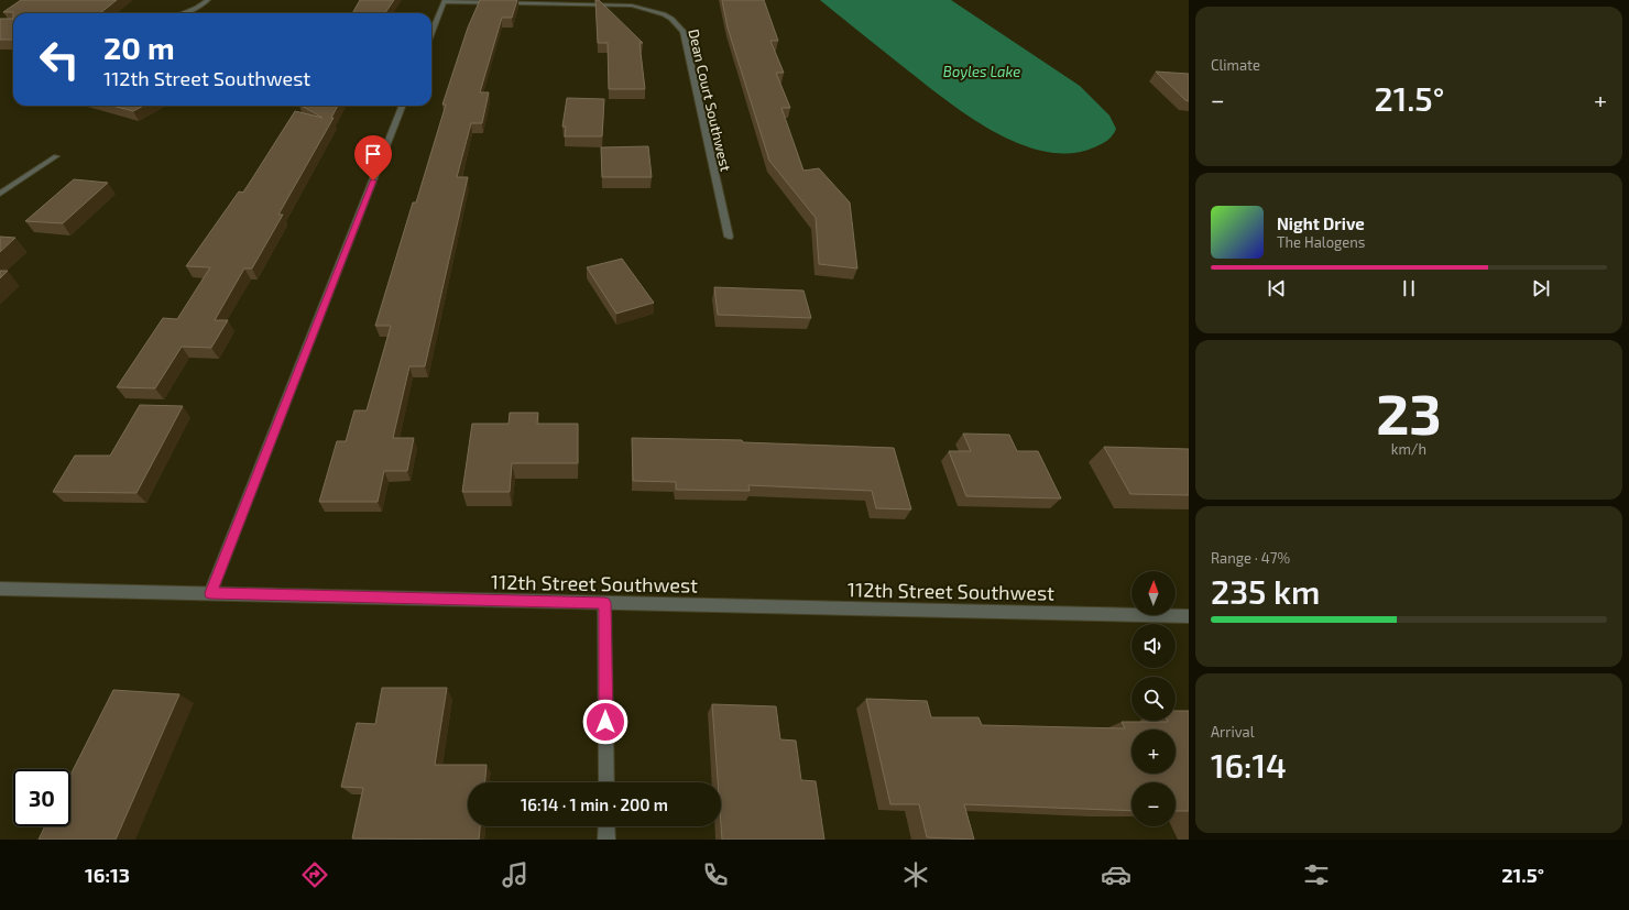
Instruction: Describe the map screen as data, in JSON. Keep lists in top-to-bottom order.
{
  "streets": {
    "street": ["Dean Court Southwest", "112th Street Southwest"]
  },
  "water": ["Boyles Lake"],
  "north": "top",
  "page": {
    "tile": [
      "Climate",
      ["23", "km/h"],
      ["Range · 47%", "235 km"],
      ["Arrival", "16:14"]
    ],
    "turn": ["20 m", "112th Street Southwest"],
    "heat": ["−", "21.5°", "+"],
    "song": ["Night Drive", "The Halogens"],
    "map_buttons": ["+", "−"],
    "limit": "30",
    "trip": "16:14 · 1 min · 200 m",
    "tabs": ["16:13", "21.5°"]
  }
}
